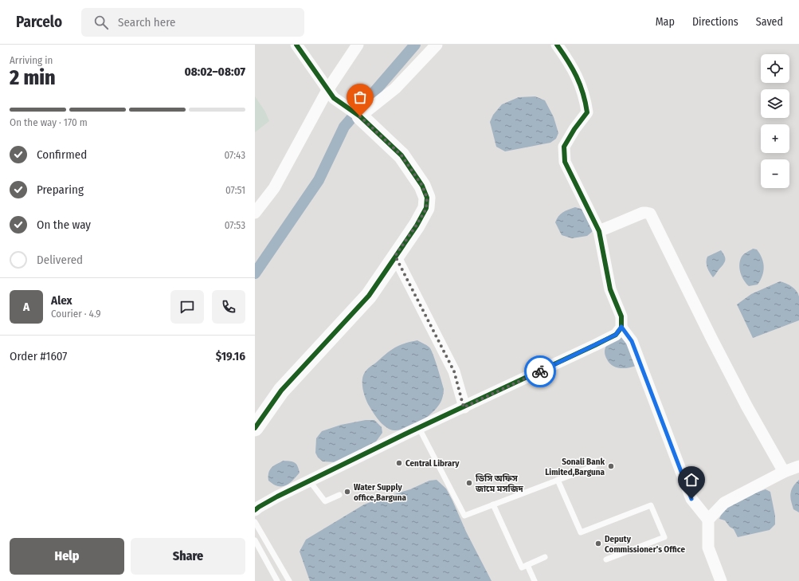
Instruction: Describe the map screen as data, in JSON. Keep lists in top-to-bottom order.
{
  "places": [
    "Central Library",
    "Sonali Bank Limited,Barguna",
    "ডিসি অফিস জামে মসজিদ",
    "Water Supply office,Barguna",
    "Deputy Commissioner's Office"
  ],
  "page": {
    "header": "Parcelo",
    "search": "Search here",
    "nav": ["Map", "Directions", "Saved"],
    "heading": ["2 min", "Arriving in", "08:02–08:07"],
    "panel": [
      "Alex",
      "Courier · 4.9",
      "Order #1607",
      "$19.16"
    ],
    "map_buttons": ["+", "−"],
    "bar": "On the way · 170 m",
    "list": [
      ["Confirmed", "07:43"],
      ["Preparing", "07:51"],
      ["On the way", "07:53"],
      "Delivered"
    ],
    "round": "A",
    "buttons": ["Help", "Share"]
  }
}
